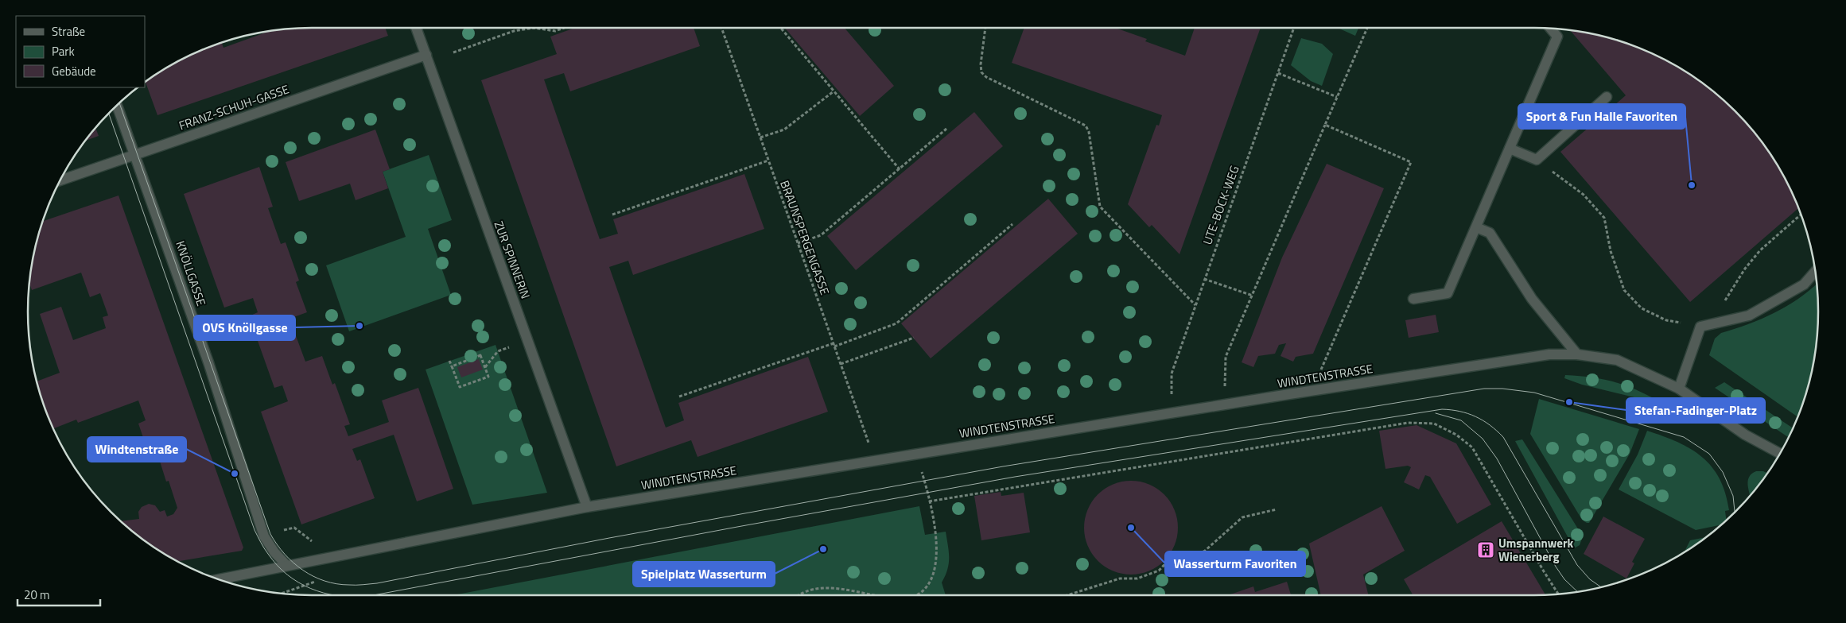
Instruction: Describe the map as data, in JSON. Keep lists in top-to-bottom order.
{
  "streets": {
    "street": [
      "FRANZ-SCHUH-GASSE",
      "ZUR SPINNERIN",
      "KNÖLLGASSE",
      "WINDTENSTRASSE"
    ],
    "path": ["UTE-BOCK-WEG", "BRAUNSPERGENGASSE"]
  },
  "crossings": [
    ["FRANZ-SCHUH-GASSE", "ZUR SPINNERIN"],
    ["FRANZ-SCHUH-GASSE", "KNÖLLGASSE"],
    ["BRAUNSPERGENGASSE", "WINDTENSTRASSE"],
    ["ZUR SPINNERIN", "WINDTENSTRASSE"],
    ["KNÖLLGASSE", "WINDTENSTRASSE"]
  ],
  "places": {
    "other": [
      "Sport & Fun Halle Favoriten",
      "OVS Knöllgasse",
      "Stefan-Fadinger-Platz",
      "Windtenstraße",
      "Wasserturm Favoriten",
      "Spielplatz Wasserturm"
    ],
    "building": ["Umspannwerk Wienerberg"]
  },
  "legend": ["Straße", "Park", "Gebäude"],
  "scale_bar": "20 m"
}
